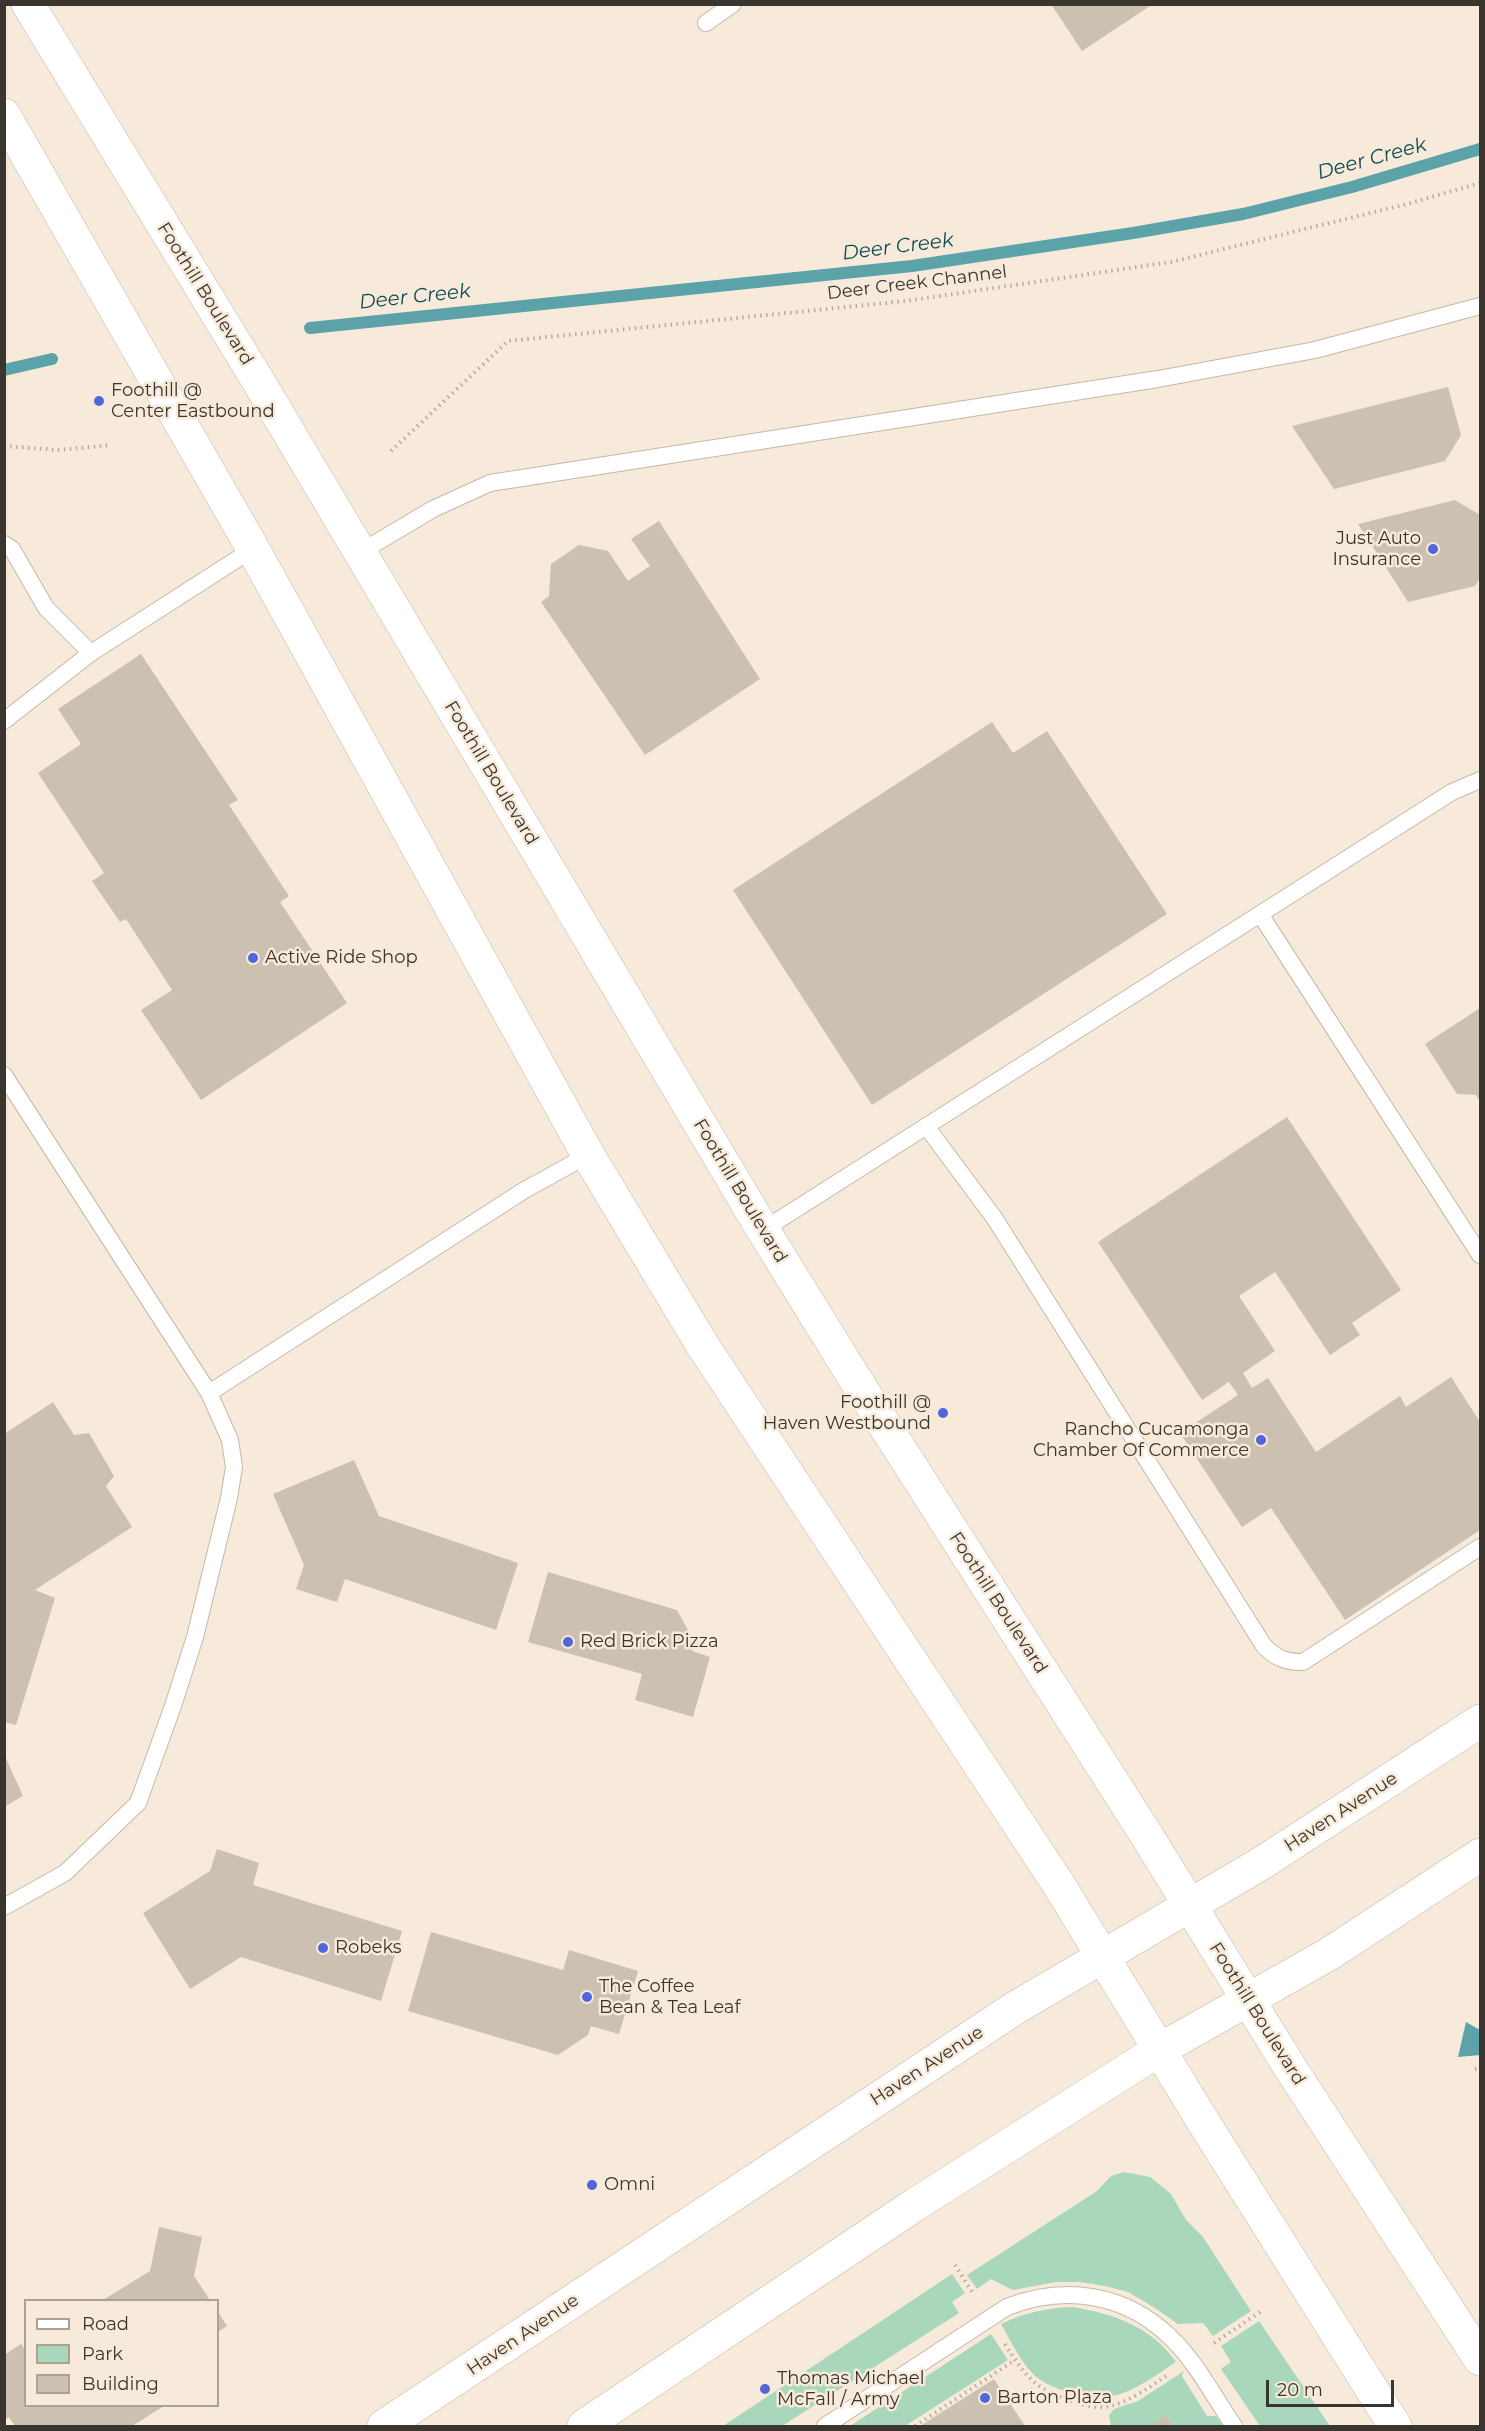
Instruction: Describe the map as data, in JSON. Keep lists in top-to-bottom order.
{
  "streets": {
    "main road": ["Foothill Boulevard", "Haven Avenue"],
    "path": ["Deer Creek Channel"]
  },
  "crossings": [
    ["Foothill Boulevard", "Haven Avenue"]
  ],
  "water": ["Deer Creek"],
  "places": [
    "Foothill @ Center Eastbound",
    "Just Auto Insurance",
    "Active Ride Shop",
    "Foothill @ Haven Westbound",
    "Rancho Cucamonga Chamber Of Commerce",
    "Red Brick Pizza",
    "Robeks",
    "The Coffee Bean & Tea Leaf",
    "Omni",
    "Thomas Michael McFall / Army",
    "Barton Plaza"
  ],
  "legend": ["Road", "Park", "Building"],
  "scale_bar": "20 m"
}
